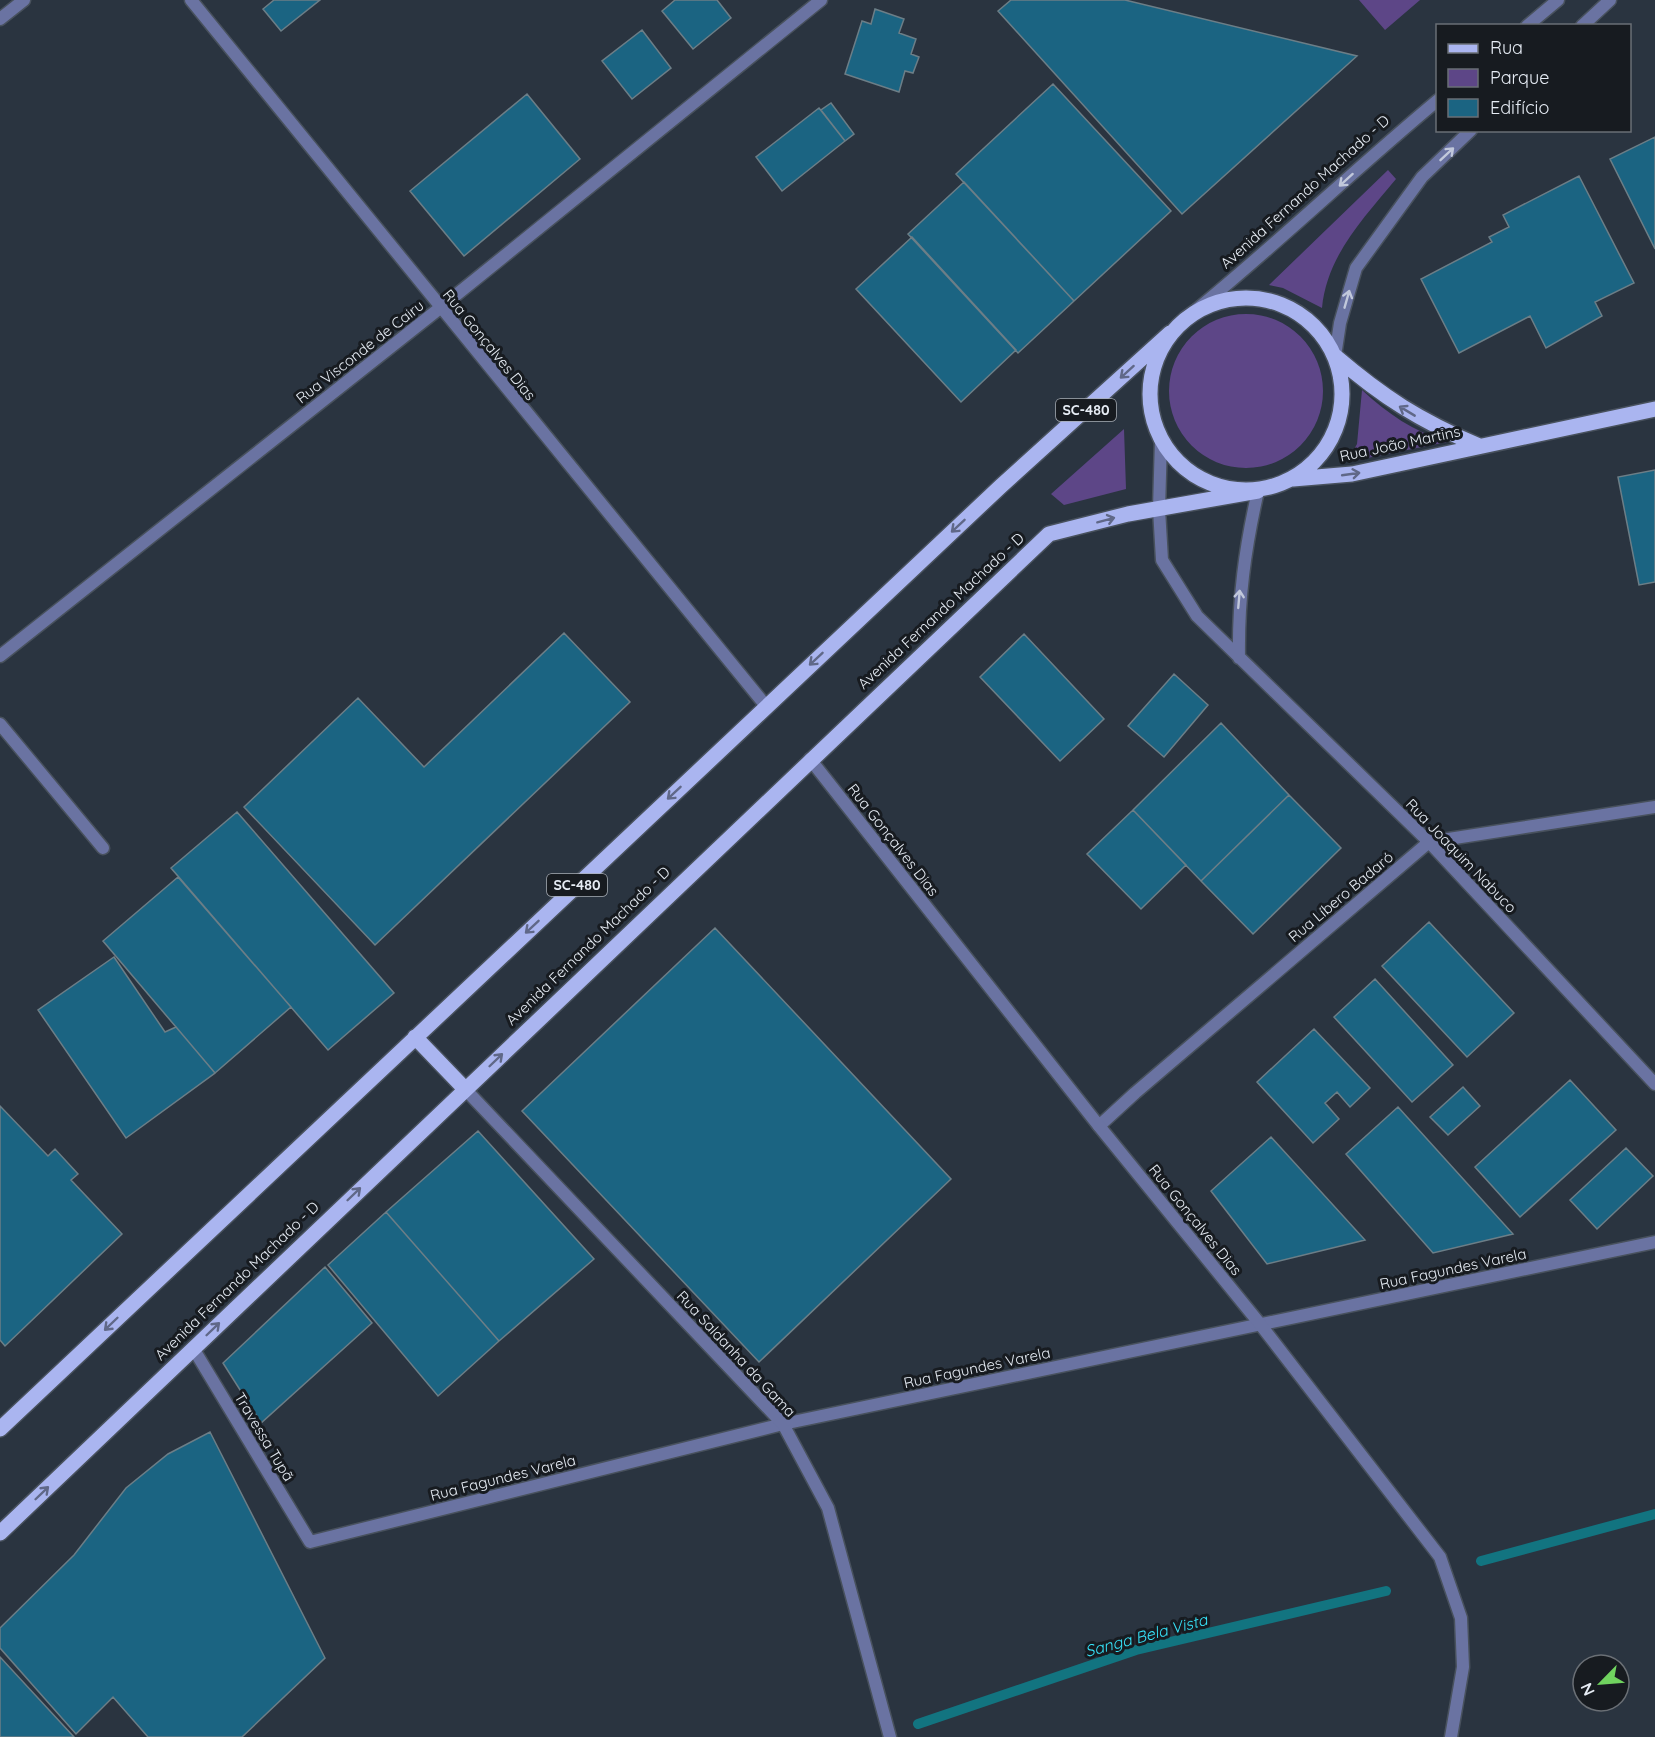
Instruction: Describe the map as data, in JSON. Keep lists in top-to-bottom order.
{
  "streets": {
    "main road": ["Avenida Fernando Machado - D", "SC-480", "Rua João Martins"],
    "street": [
      "Rua Gonçalves Dias",
      "Rua Visconde de Cairu",
      "Rua Joaquim Nabuco",
      "Rua Líbero Badaró",
      "Rua Fagundes Varela",
      "Rua Saldanha da Gama",
      "Travessa Tupã"
    ]
  },
  "crossings": [
    ["Avenida Fernando Machado - D", "Rua Gonçalves Dias"],
    ["Avenida Fernando Machado - D", "SC-480"],
    ["Avenida Fernando Machado - D", "Rua João Martins"],
    ["Avenida Fernando Machado - D", "Rua Joaquim Nabuco"],
    ["Avenida Fernando Machado - D", "Rua Saldanha da Gama"],
    ["Avenida Fernando Machado - D", "Travessa Tupã"],
    ["Rua Gonçalves Dias", "Rua Visconde de Cairu"],
    ["Rua Gonçalves Dias", "SC-480"],
    ["Rua Gonçalves Dias", "Rua Líbero Badaró"],
    ["Rua Gonçalves Dias", "Rua Fagundes Varela"],
    ["SC-480", "Rua João Martins"],
    ["SC-480", "Rua Joaquim Nabuco"],
    ["Rua João Martins", "Rua Joaquim Nabuco"],
    ["Rua Joaquim Nabuco", "Rua Líbero Badaró"],
    ["Rua Fagundes Varela", "Rua Saldanha da Gama"],
    ["Rua Fagundes Varela", "Travessa Tupã"]
  ],
  "water": ["Sanga Bela Vista"],
  "legend": ["Rua", "Parque", "Edifício"],
  "north": "bottom left"
}
